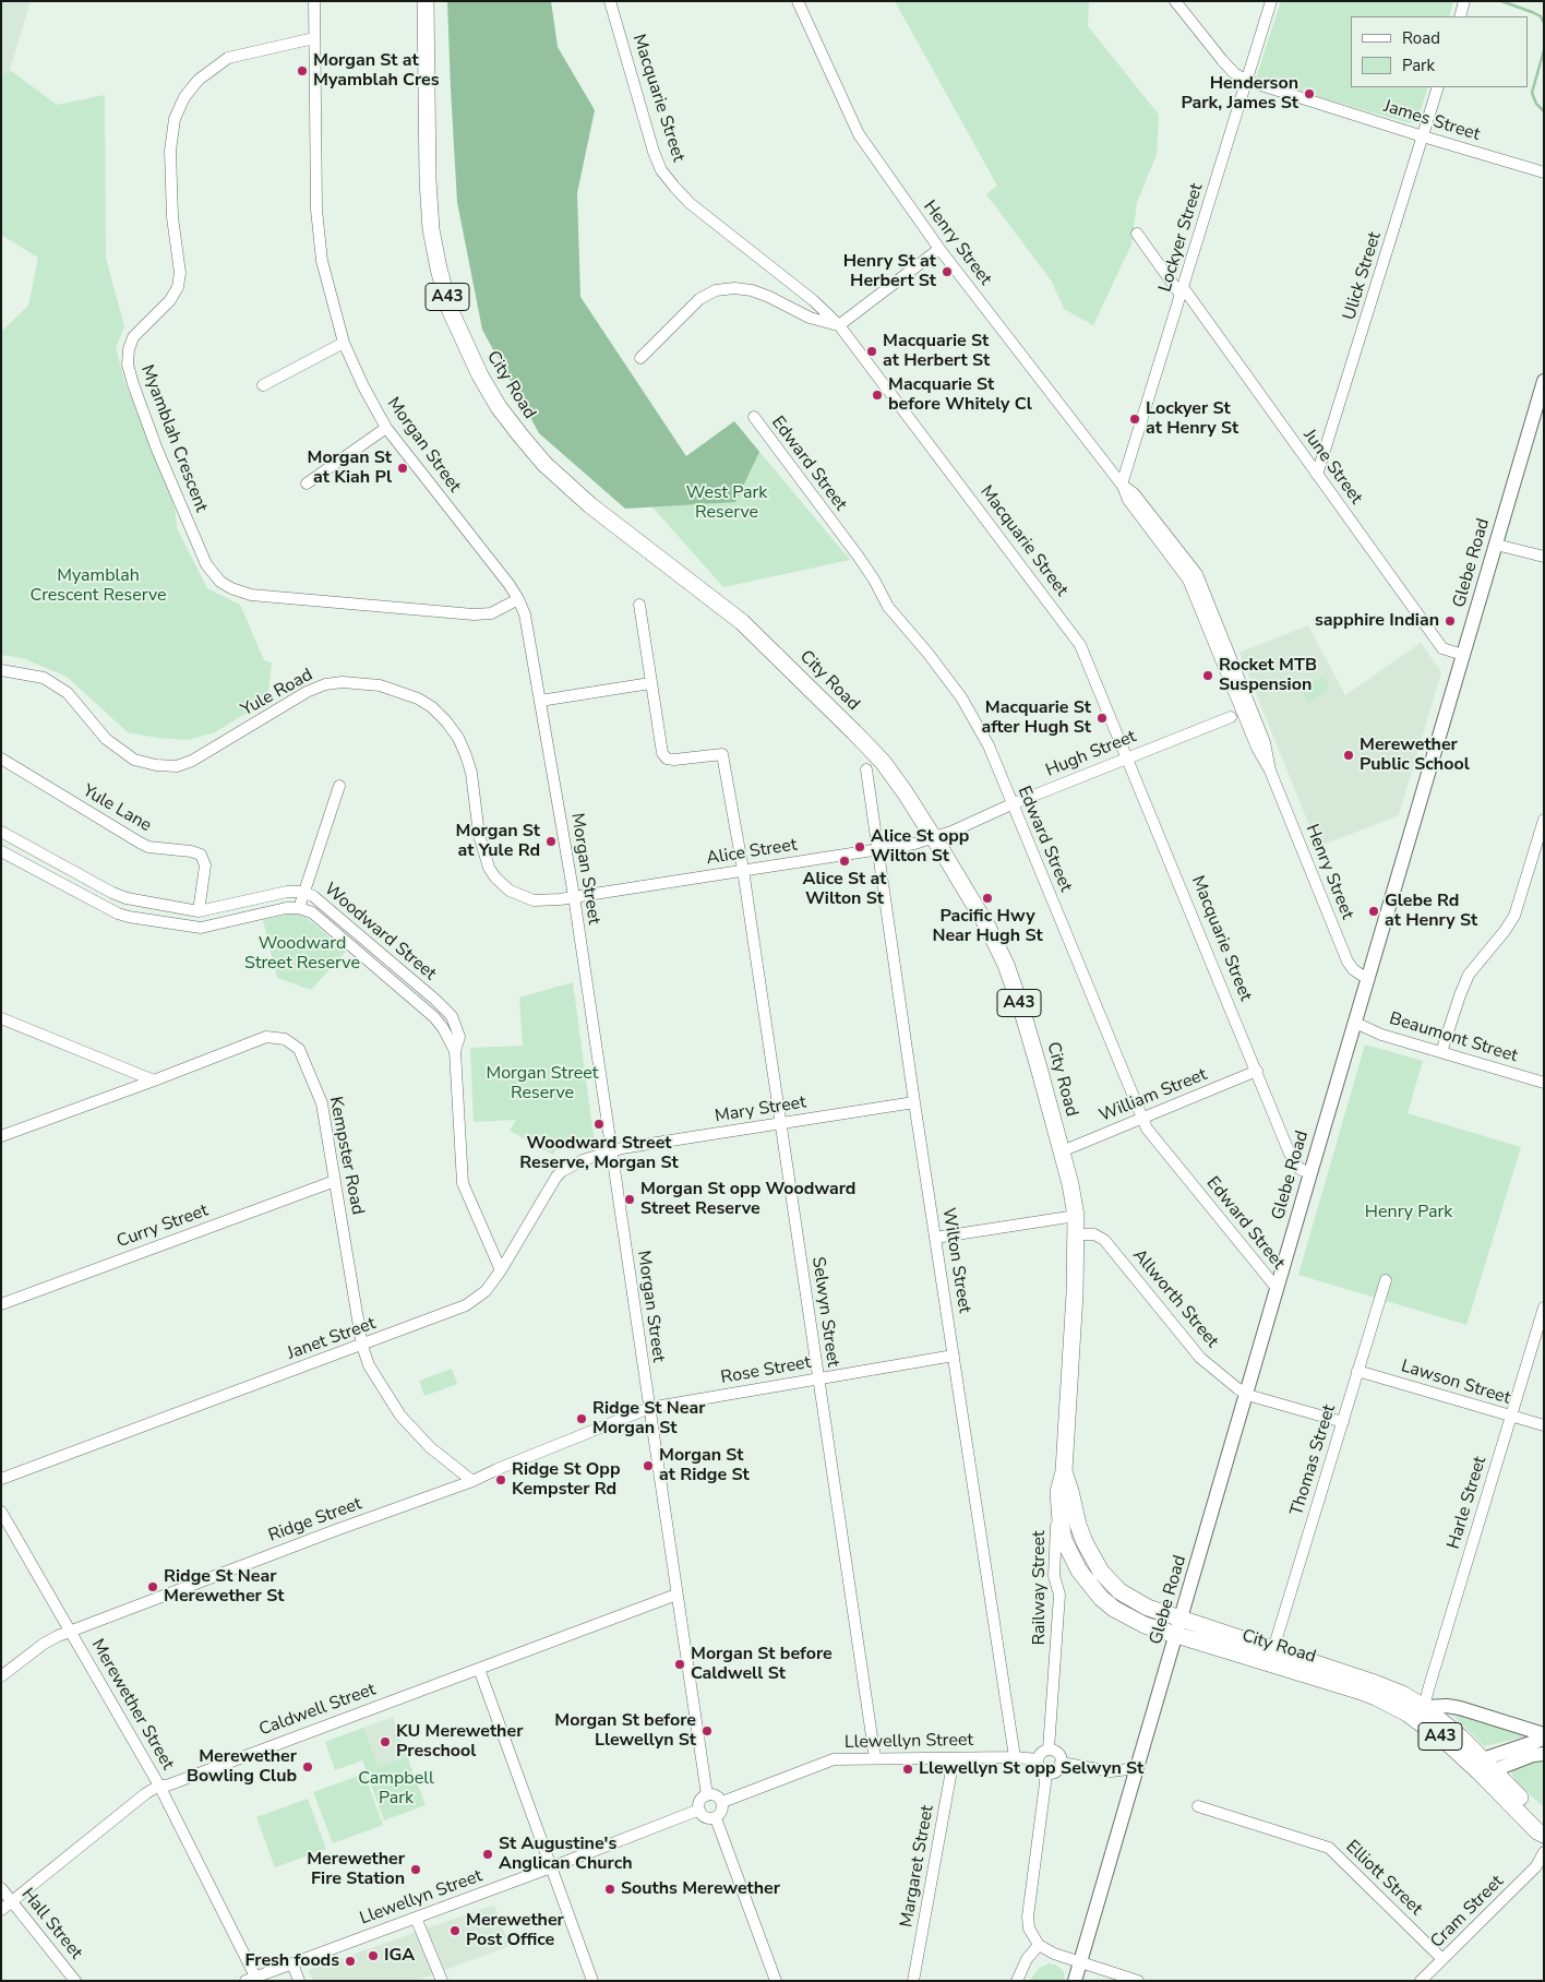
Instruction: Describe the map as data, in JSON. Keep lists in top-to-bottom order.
{
  "streets": {
    "highway": ["A43", "City Road"],
    "main road": ["Glebe Road"],
    "street": [
      "Macquarie Street",
      "James Street",
      "Lockyer Street",
      "Henry Street",
      "Ulick Street",
      "Myamblah Crescent",
      "Morgan Street",
      "Edward Street",
      "June Street",
      "Yule Road",
      "Hugh Street",
      "Yule Lane",
      "Alice Street",
      "Woodward Street",
      "Beaumont Street",
      "William Street",
      "Mary Street",
      "Kempster Road",
      "Curry Street",
      "Wilton Street",
      "Allworth Street",
      "Selwyn Street",
      "Janet Street",
      "Rose Street",
      "Lawson Street",
      "Thomas Street",
      "Harle Street",
      "Ridge Street",
      "Railway Street",
      "Merewether Street",
      "Caldwell Street",
      "Llewellyn Street",
      "Margaret Street",
      "Elliott Street",
      "Cram Street",
      "Hall Street"
    ]
  },
  "crossings": [
    ["Macquarie Street", "Glebe Road"],
    ["Macquarie Street", "Hugh Street"],
    ["Macquarie Street", "William Street"],
    ["James Street", "Lockyer Street"],
    ["James Street", "Ulick Street"],
    ["Lockyer Street", "Henry Street"],
    ["Lockyer Street", "June Street"],
    ["Henry Street", "Glebe Road"],
    ["Ulick Street", "June Street"],
    ["A43", "City Road"],
    ["A43", "Glebe Road"],
    ["A43", "Thomas Street"],
    ["A43", "Harle Street"],
    ["City Road", "Glebe Road"],
    ["City Road", "Hugh Street"],
    ["City Road", "Alice Street"],
    ["City Road", "William Street"],
    ["City Road", "Allworth Street"],
    ["City Road", "Railway Street"],
    ["Myamblah Crescent", "Morgan Street"],
    ["Morgan Street", "Yule Road"],
    ["Morgan Street", "Alice Street"],
    ["Morgan Street", "Mary Street"],
    ["Morgan Street", "Janet Street"],
    ["Morgan Street", "Rose Street"],
    ["Morgan Street", "Ridge Street"],
    ["Morgan Street", "Caldwell Street"],
    ["Morgan Street", "Llewellyn Street"],
    ["Edward Street", "Glebe Road"],
    ["Edward Street", "Hugh Street"],
    ["Edward Street", "William Street"],
    ["June Street", "Glebe Road"],
    ["Glebe Road", "Beaumont Street"],
    ["Glebe Road", "Allworth Street"],
    ["Yule Road", "Alice Street"],
    ["Hugh Street", "Alice Street"],
    ["Yule Lane", "Woodward Street"],
    ["Alice Street", "Wilton Street"],
    ["Alice Street", "Selwyn Street"],
    ["Woodward Street", "Janet Street"],
    ["Mary Street", "Wilton Street"],
    ["Mary Street", "Selwyn Street"],
    ["Mary Street", "Janet Street"],
    ["Kempster Road", "Curry Street"],
    ["Kempster Road", "Janet Street"],
    ["Kempster Road", "Ridge Street"],
    ["Wilton Street", "Rose Street"],
    ["Wilton Street", "Llewellyn Street"],
    ["Allworth Street", "Thomas Street"],
    ["Selwyn Street", "Rose Street"],
    ["Selwyn Street", "Llewellyn Street"],
    ["Rose Street", "Ridge Street"],
    ["Lawson Street", "Thomas Street"],
    ["Lawson Street", "Harle Street"],
    ["Ridge Street", "Merewether Street"],
    ["Railway Street", "Llewellyn Street"],
    ["Merewether Street", "Caldwell Street"],
    ["Merewether Street", "Llewellyn Street"],
    ["Caldwell Street", "Hall Street"],
    ["Llewellyn Street", "Margaret Street"],
    ["Elliott Street", "Cram Street"]
  ],
  "parks": [
    "West Park Reserve",
    "Myamblah Crescent Reserve",
    "Woodward Street Reserve",
    "Morgan Street Reserve",
    "Henry Park",
    "Campbell Park"
  ],
  "places": [
    "Morgan St at Myamblah Cres",
    "Henderson Park, James St",
    "Henry St at Herbert St",
    "Macquarie St at Herbert St",
    "Macquarie St before Whitely Cl",
    "Lockyer St at Henry St",
    "Morgan St at Kiah Pl",
    "sapphire Indian",
    "Rocket MTB Suspension",
    "Macquarie St after Hugh St",
    "Merewether Public School",
    "Morgan St at Yule Rd",
    "Alice St opp Wilton St",
    "Alice St at Wilton St",
    "Pacific Hwy Near Hugh St",
    "Glebe Rd at Henry St",
    "Woodward Street Reserve, Morgan St",
    "Morgan St opp Woodward Street Reserve",
    "Ridge St Near Morgan St",
    "Morgan St at Ridge St",
    "Ridge St Opp Kempster Rd",
    "Ridge St Near Merewether St",
    "Morgan St before Caldwell St",
    "Morgan St before Llewellyn St",
    "KU Merewether Preschool",
    "Merewether Bowling Club",
    "Llewellyn St opp Selwyn St",
    "St Augustine's Anglican Church",
    "Merewether Fire Station",
    "Souths Merewether",
    "Merewether Post Office",
    "IGA",
    "Fresh foods"
  ],
  "legend": ["Road", "Park"]
}
